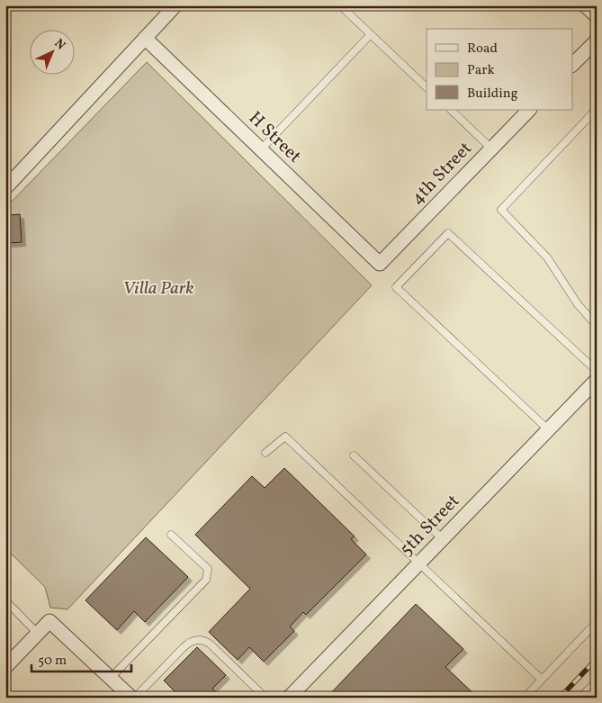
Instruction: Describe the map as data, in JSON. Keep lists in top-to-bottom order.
{
  "streets": {
    "street": ["H Street", "4th Street", "5th Street"]
  },
  "crossings": [
    ["H Street", "4th Street"]
  ],
  "parks": ["Villa Park"],
  "legend": ["Road", "Park", "Building"],
  "scale_bar": "50 m",
  "north": "top right"
}
